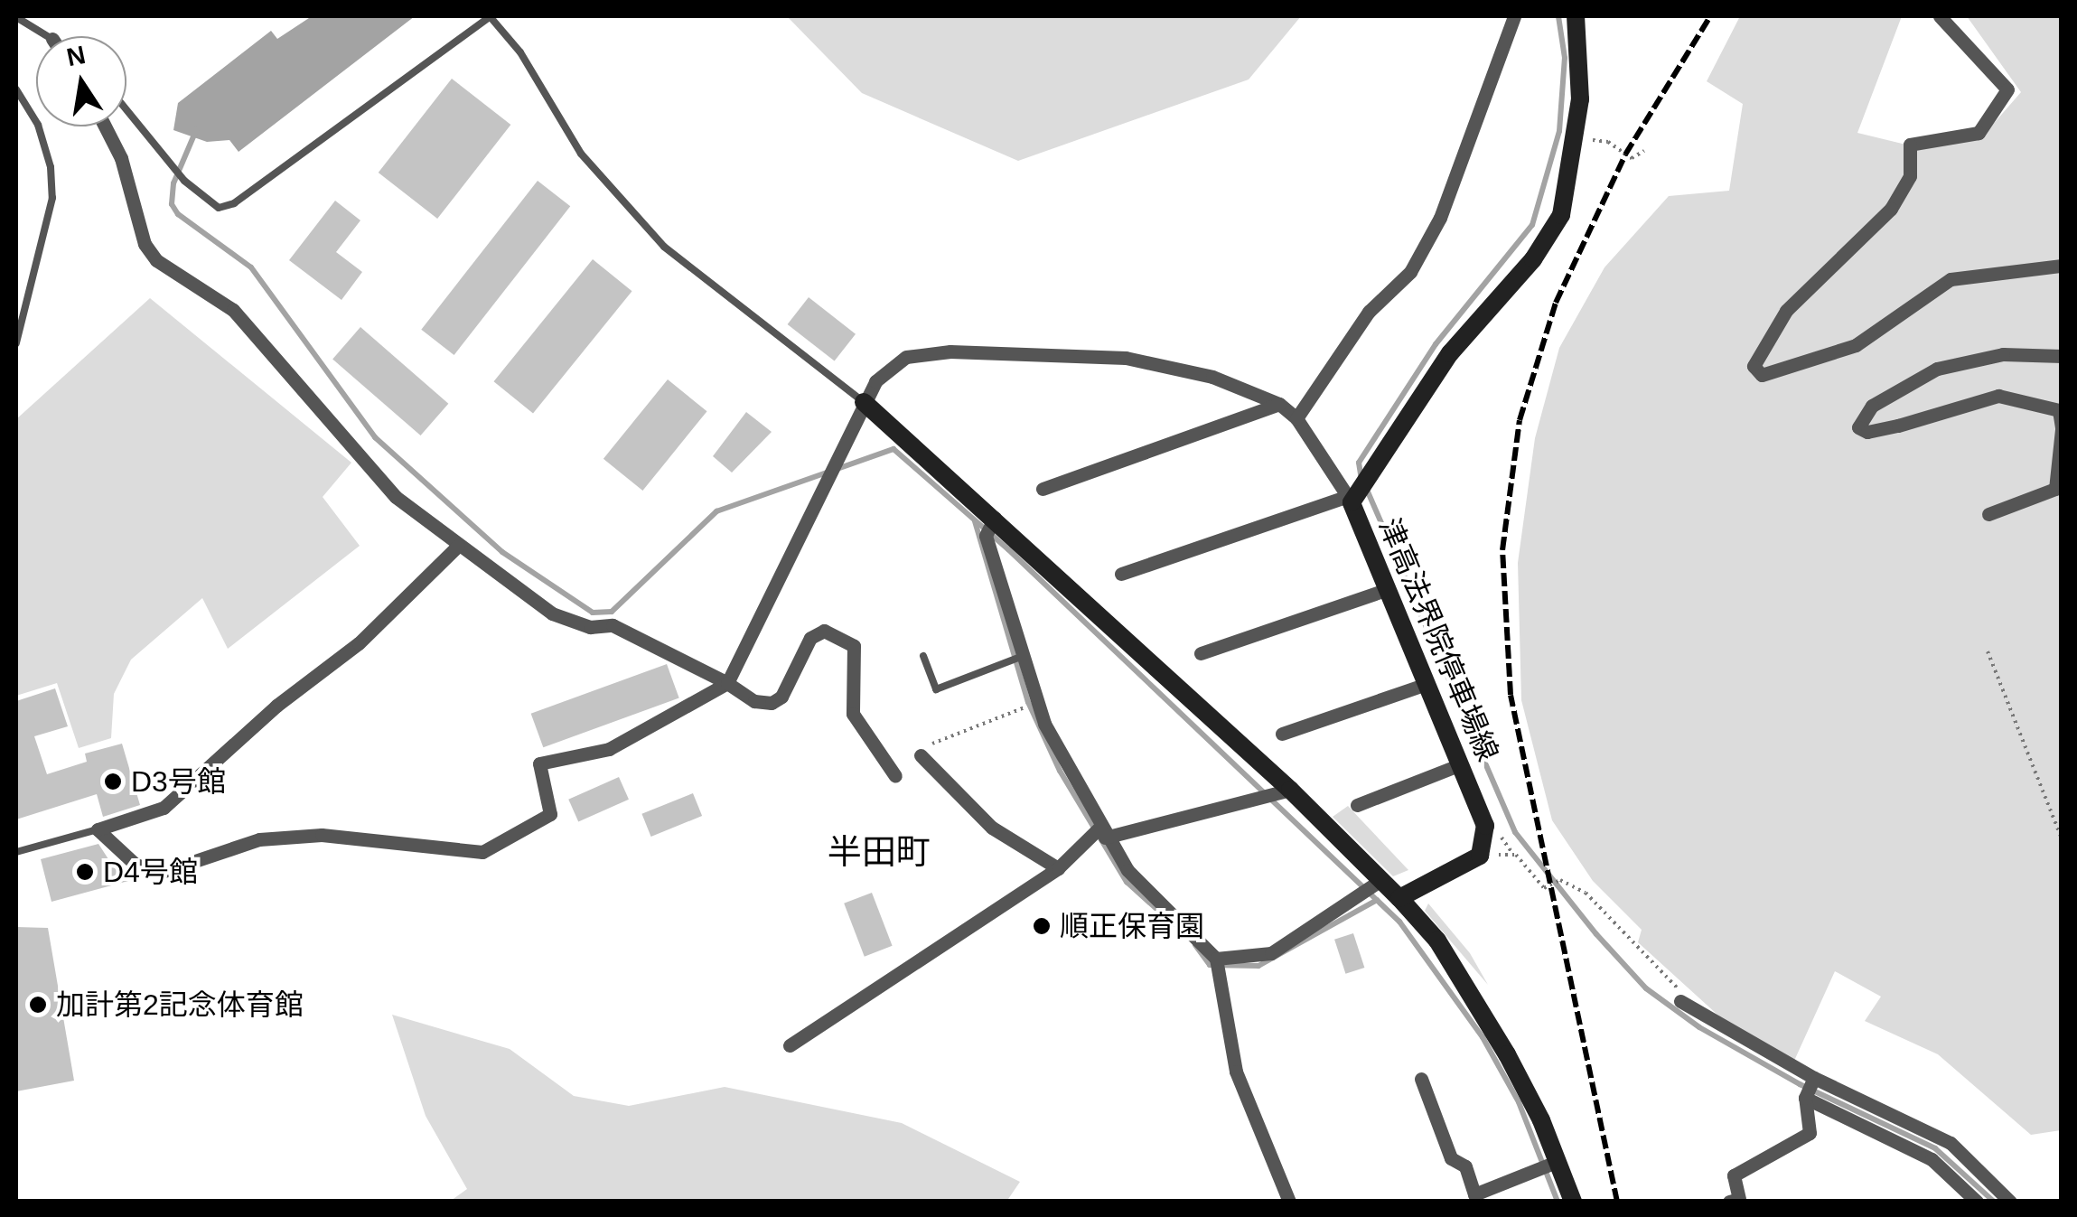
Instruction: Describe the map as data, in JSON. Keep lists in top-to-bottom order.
{
  "streets": {
    "main road": ["津高法界院停車場線"]
  },
  "districts": ["半田町"],
  "places": [
    "D3号館",
    "D4号館",
    "順正保育園",
    "加計第2記念体育館"
  ],
  "north": "top"
}
